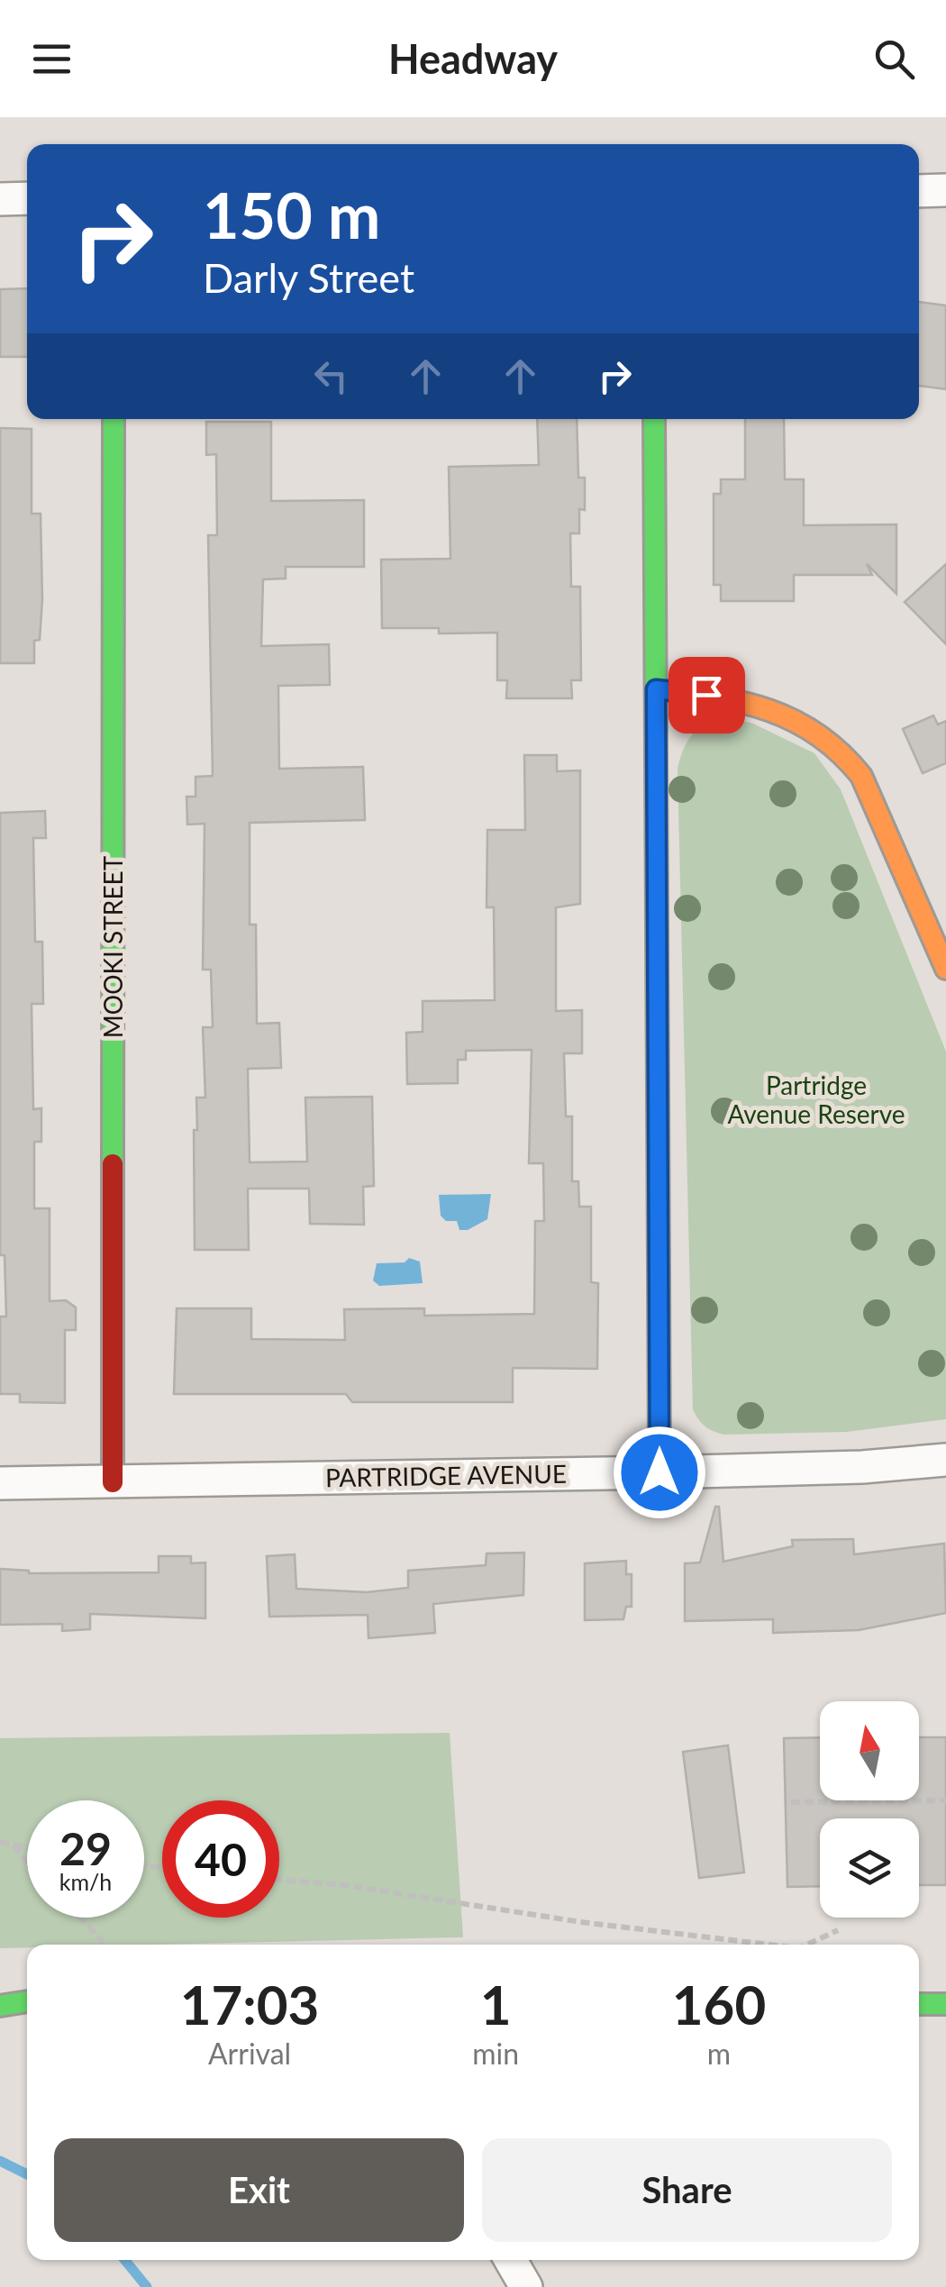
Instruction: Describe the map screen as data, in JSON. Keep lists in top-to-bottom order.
{
  "streets": {
    "street": ["MOOKI STREET", "PARTRIDGE AVENUE"]
  },
  "crossings": [
    ["MOOKI STREET", "PARTRIDGE AVENUE"]
  ],
  "parks": ["Partridge Avenue Reserve"],
  "north": "top",
  "page": {
    "header": "Headway",
    "turn": ["150 m", "Darly Street"],
    "speed": "29 km/h",
    "limit": "40",
    "eta": [
      "17:03",
      "Arrival",
      "1",
      "min",
      "160",
      "m"
    ],
    "buttons": ["Exit", "Share"]
  }
}
